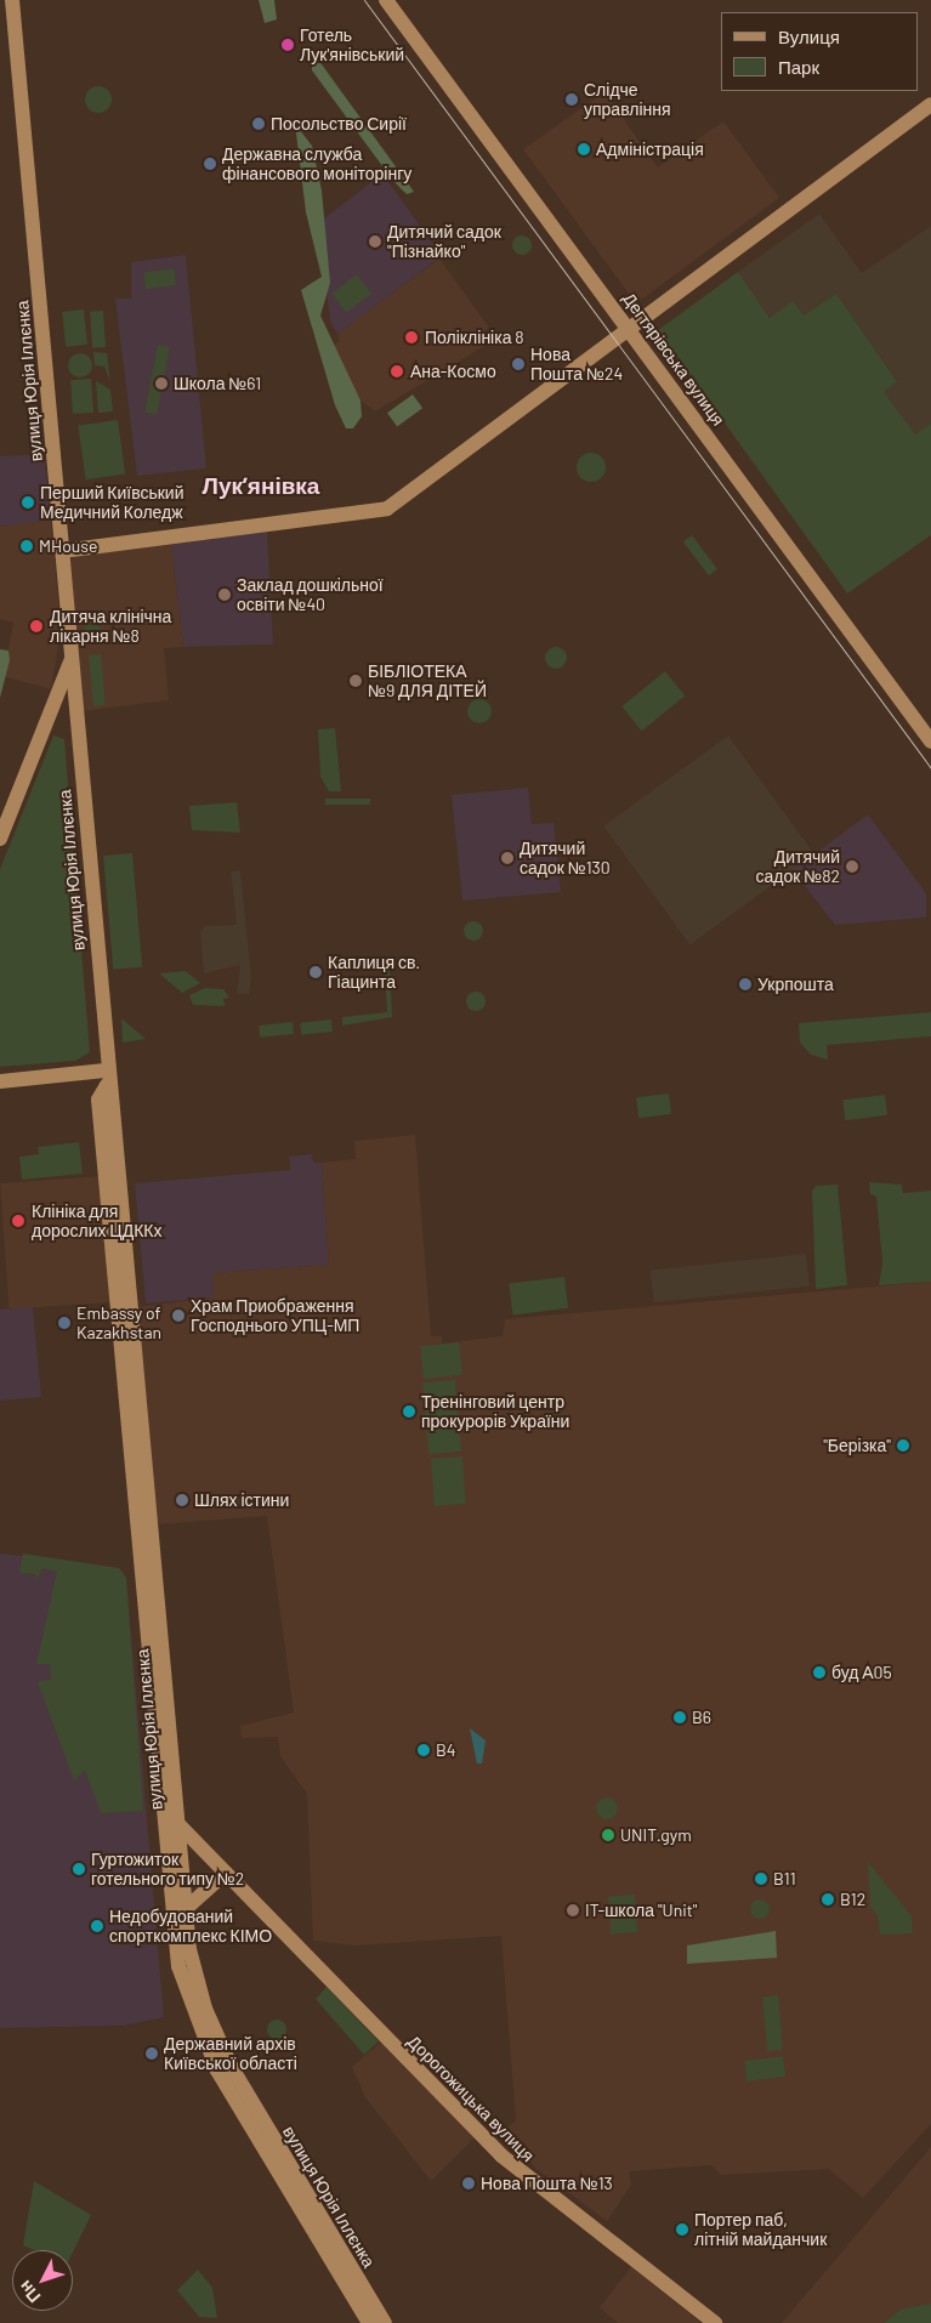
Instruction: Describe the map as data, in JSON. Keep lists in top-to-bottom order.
{
  "streets": {
    "main road": ["Дегтярівська вулиця", "вулиця Юрія Іллєнка", "Дорогожицька вулиця"]
  },
  "crossings": [
    ["вулиця Юрія Іллєнка", "Дорогожицька вулиця"]
  ],
  "districts": ["Лукʼянівка"],
  "places": [
    "Готель Лук'янівський",
    "Слідче управління",
    "Посольство Сирії",
    "Адміністрація",
    "Державна служба фінансового моніторінгу",
    "Дитячий садок \"Пізнайко\"",
    "Поліклініка 8",
    "Нова Пошта №24",
    "Ана-Космо",
    "Школа №61",
    "Перший Київський Медичний Коледж",
    "MHouse",
    "Заклад дошкільної освіти №40",
    "Дитяча клінічна лікарня №8",
    "БІБЛІОТЕКА №9 ДЛЯ ДІТЕЙ",
    "Дитячий садок №130",
    "Дитячий садок №82",
    "Каплиця св. Гіацинта",
    "Укрпошта",
    "Клініка для дорослих ЦДККх",
    "Храм Приображення Господнього УПЦ-МП",
    "Embassy of Kazakhstan",
    "Тренінговий центр прокурорів України",
    "\"Берізка\"",
    "Шлях істини",
    "буд А05",
    "B6",
    "B4",
    "UNIT.gym",
    "Гуртожиток готельного типу №2",
    "B11",
    "B12",
    "IT-школа \"Unit\"",
    "Недобудований спорткомплекс КІМО",
    "Державний архів Київської області",
    "Нова Пошта №13",
    "Портер паб, літній майданчик"
  ],
  "legend": ["Вулиця", "Парк"],
  "north": "bottom left"
}
